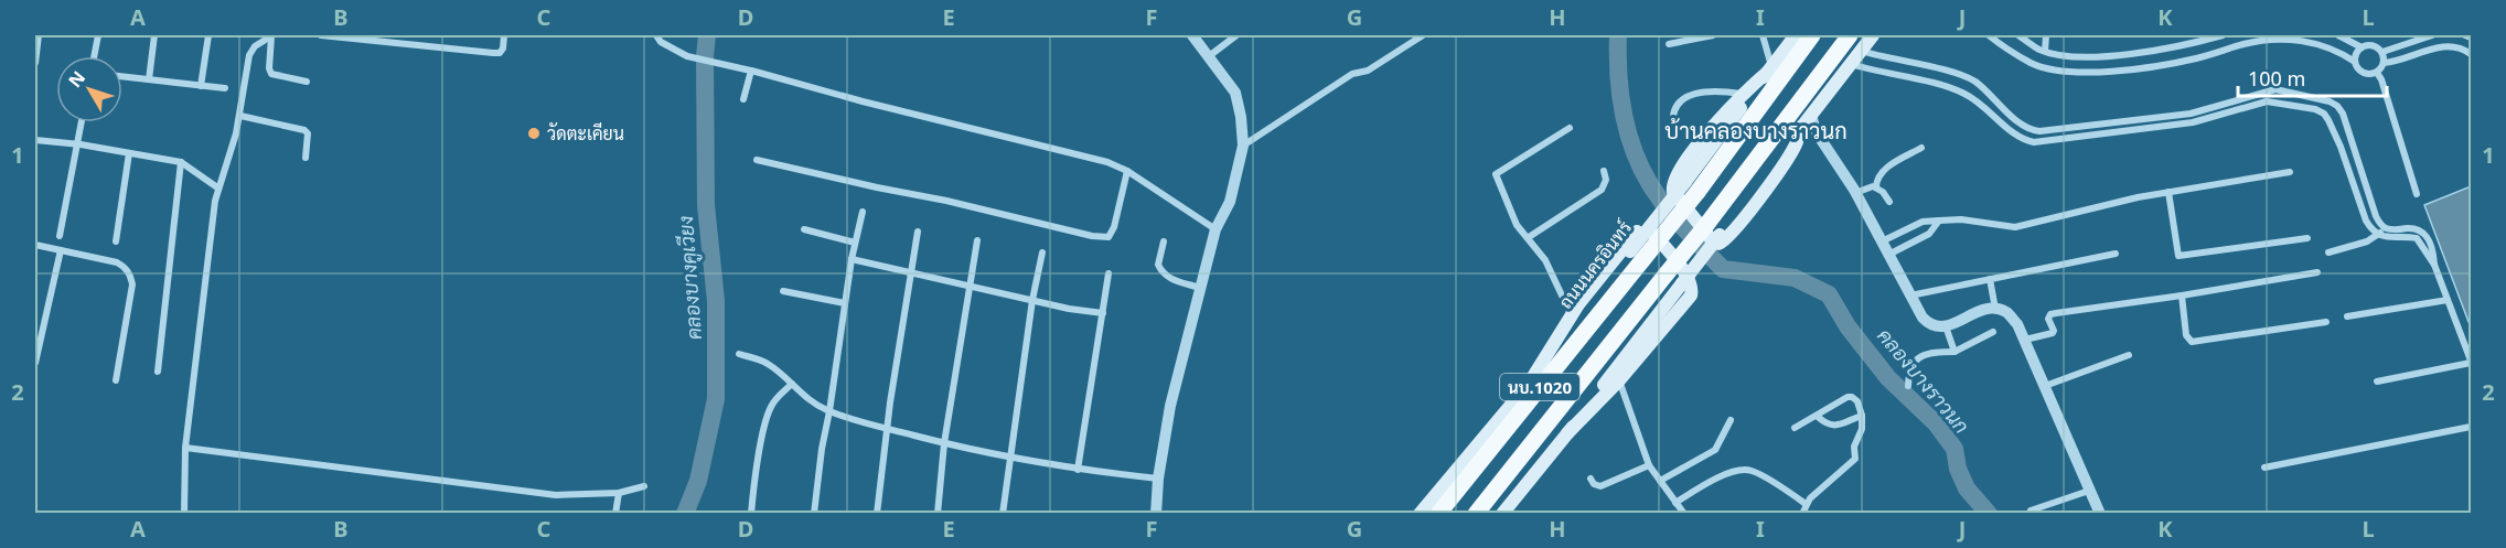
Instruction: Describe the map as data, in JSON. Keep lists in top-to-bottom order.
{
  "streets": {
    "main road": ["ถนนนครอินทร์", "นบ.1020"]
  },
  "districts": ["บ้านคลองบางราวนก"],
  "water": ["คลองบางคูเวียง", "คลองบางราวนก"],
  "places": ["วัดตะเคียน"],
  "scale_bar": "100 m",
  "north": "top left",
  "grid": {
    "columns": [
      "A",
      "B",
      "C",
      "D",
      "E",
      "F",
      "G",
      "H",
      "I",
      "J",
      "K",
      "L"
    ],
    "rows": ["1", "2"]
  }
}
